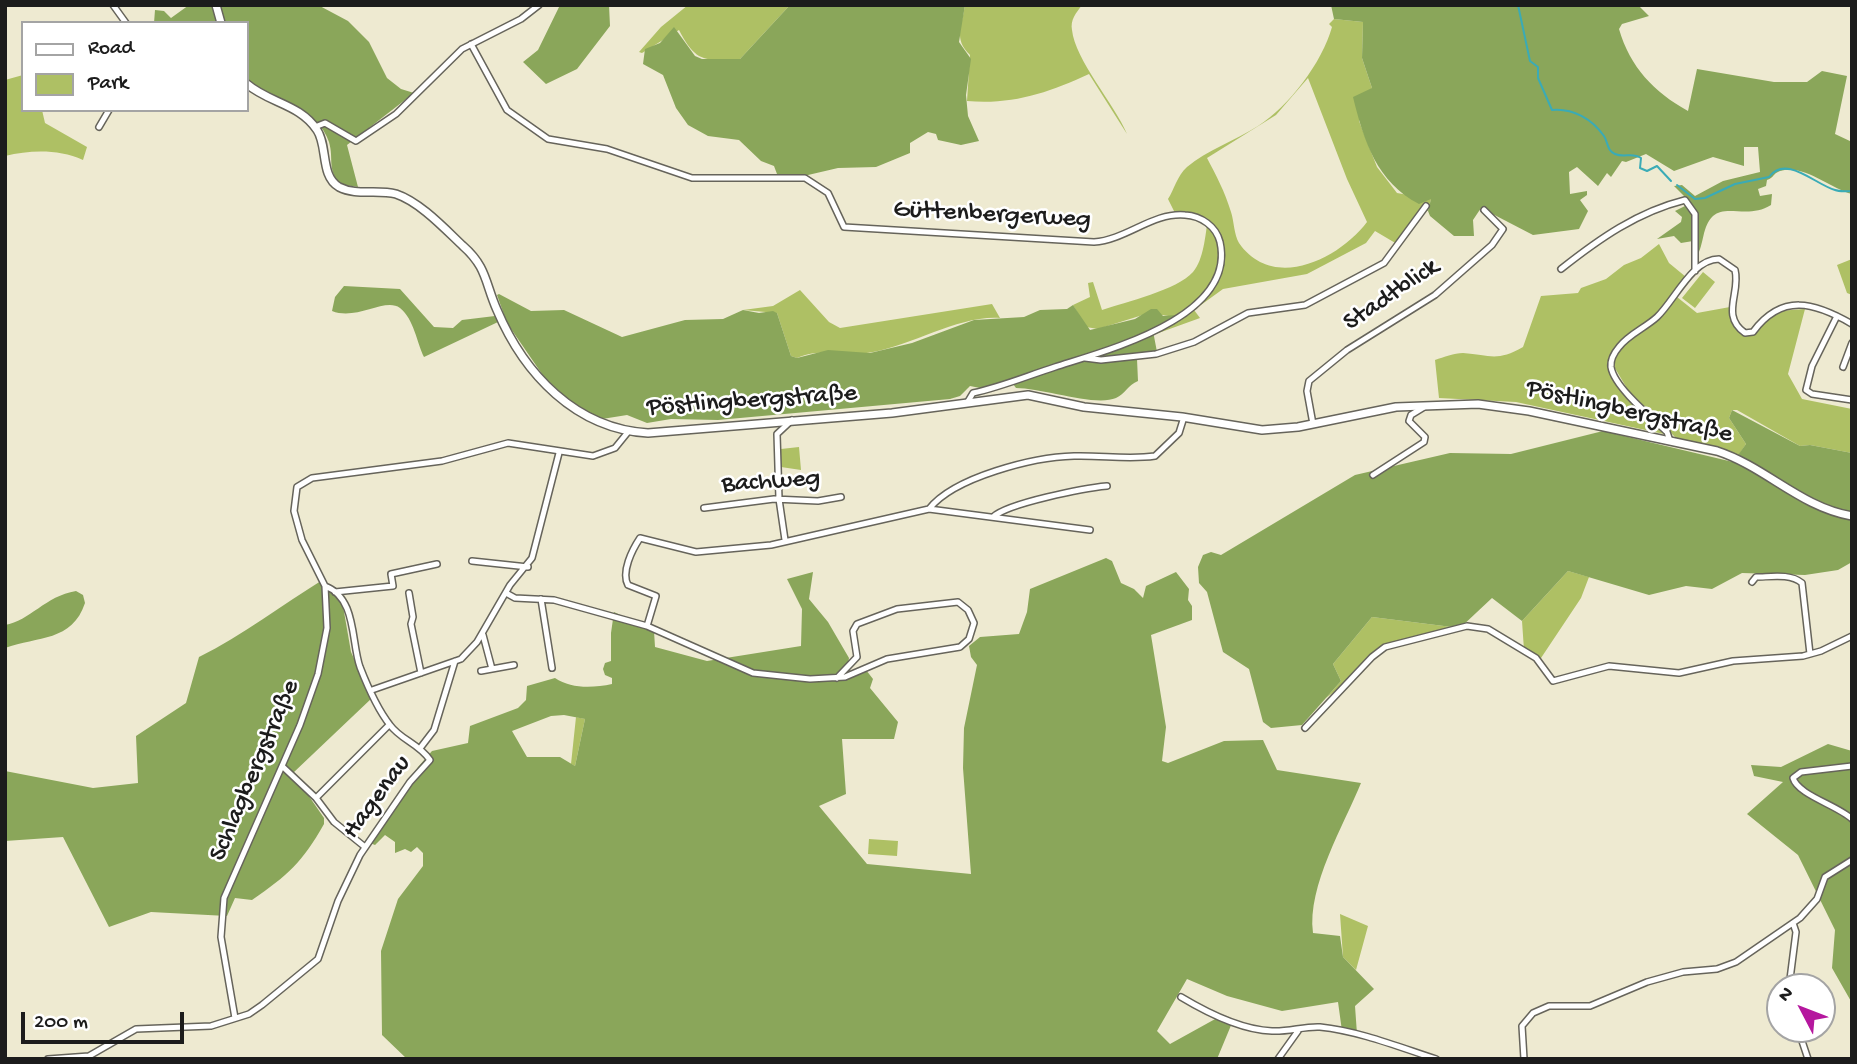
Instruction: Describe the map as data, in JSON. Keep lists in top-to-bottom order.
{
  "streets": {
    "main road": ["Pöstlingbergstraße"],
    "street": [
      "Güttenbergerweg",
      "Stadtblick",
      "Bachweg",
      "Schlagbergstraße",
      "Hagenau"
    ]
  },
  "crossings": [
    ["Güttenbergerweg", "Pöstlingbergstraße"],
    ["Stadtblick", "Pöstlingbergstraße"],
    ["Pöstlingbergstraße", "Schlagbergstraße"],
    ["Schlagbergstraße", "Hagenau"]
  ],
  "legend": ["Road", "Park"],
  "scale_bar": "200 m",
  "north": "top left"
}
